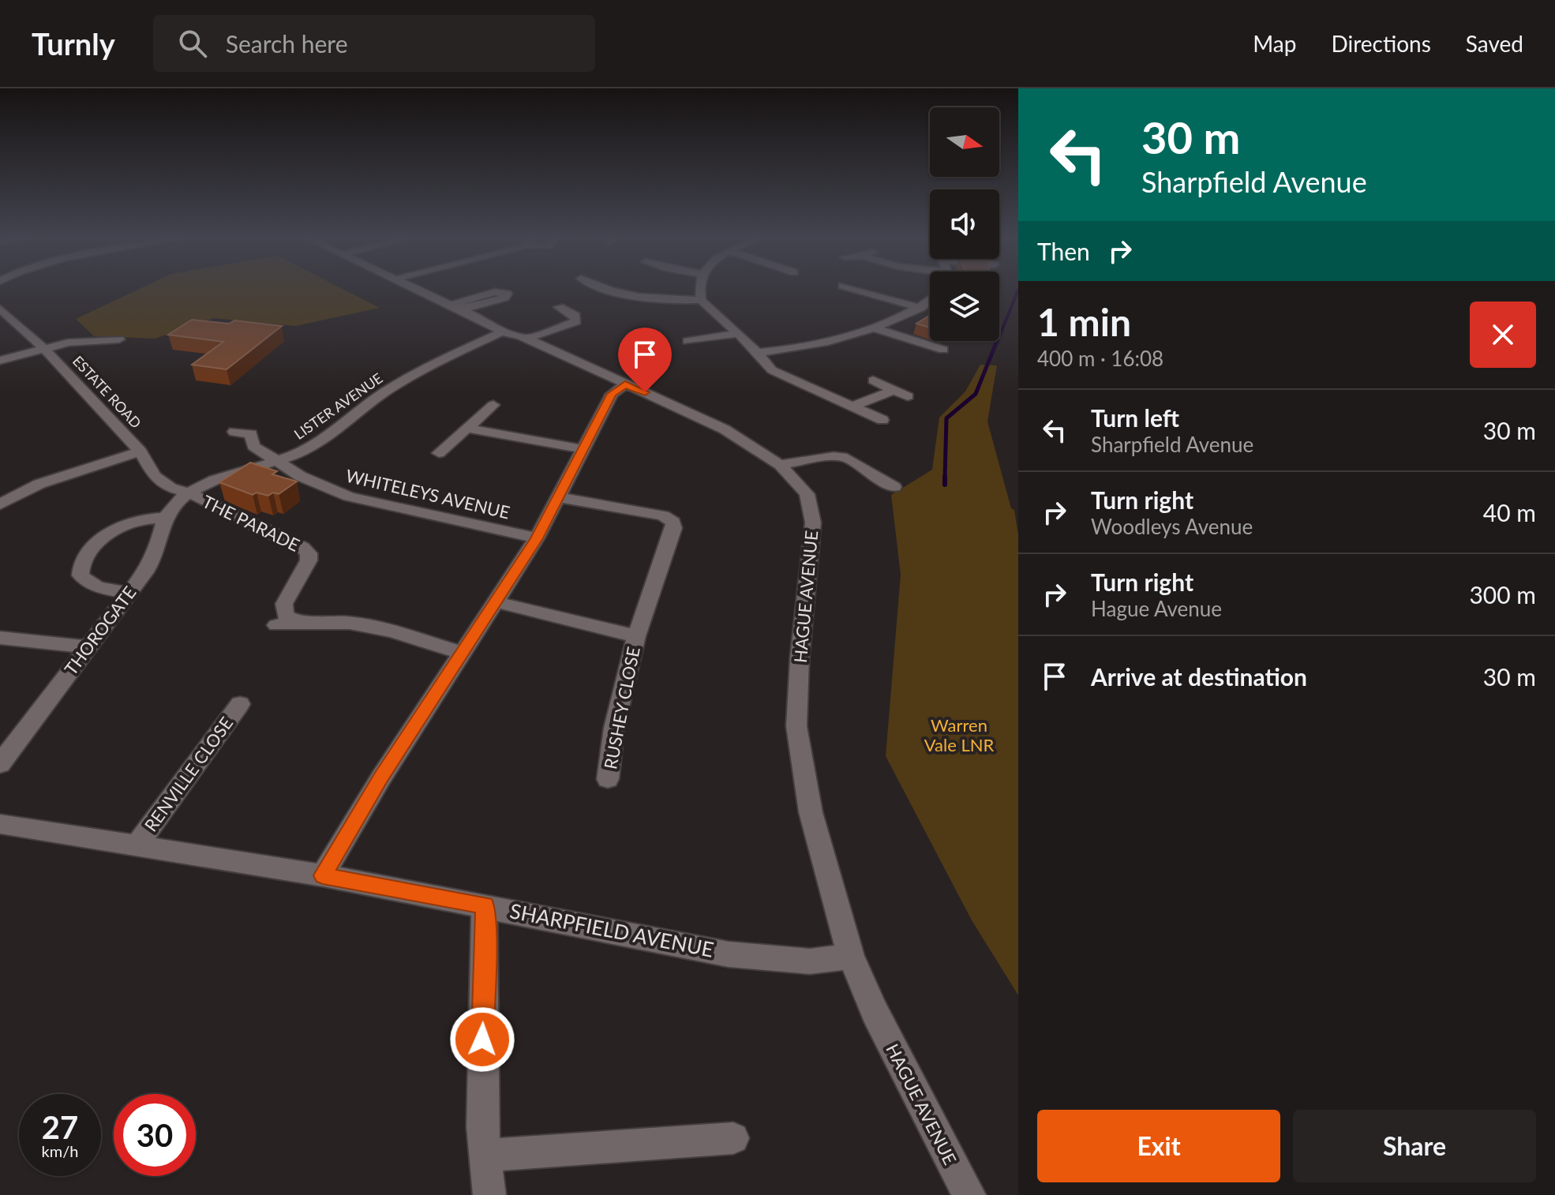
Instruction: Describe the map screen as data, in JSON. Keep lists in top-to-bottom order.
{
  "streets": {
    "street": [
      "ESTATE ROAD",
      "LISTER AVENUE",
      "WHITELEYS AVENUE",
      "THE PARADE",
      "HAGUE AVENUE",
      "THOROGATE",
      "RUSHEY CLOSE",
      "RENVILLE CLOSE",
      "SHARPFIELD AVENUE"
    ]
  },
  "crossings": [
    ["ESTATE ROAD", "LISTER AVENUE"],
    ["ESTATE ROAD", "THE PARADE"],
    ["ESTATE ROAD", "THOROGATE"],
    ["LISTER AVENUE", "WHITELEYS AVENUE"],
    ["LISTER AVENUE", "THE PARADE"],
    ["LISTER AVENUE", "HAGUE AVENUE"],
    ["LISTER AVENUE", "THOROGATE"],
    ["THE PARADE", "THOROGATE"],
    ["HAGUE AVENUE", "SHARPFIELD AVENUE"],
    ["RENVILLE CLOSE", "SHARPFIELD AVENUE"]
  ],
  "parks": ["Warren Vale LNR"],
  "north": "right",
  "page": {
    "header": "Turnly",
    "search": "Search here",
    "nav": ["Map", "Directions", "Saved"],
    "turn": ["30 m", "Sharpfield Avenue"],
    "then": "Then",
    "heading": ["1 min", "400 m · 16:08"],
    "list": [
      {
        "name": "Turn left",
        "note": "Sharpfield Avenue",
        "value": "30 m"
      },
      {
        "name": "Turn right",
        "note": "Woodleys Avenue",
        "value": "40 m"
      },
      {
        "name": "Turn right",
        "note": "Hague Avenue",
        "value": "300 m"
      },
      {
        "name": "Arrive at destination",
        "value": "30 m"
      }
    ],
    "speed": "27 km/h",
    "limit": "30",
    "buttons": ["Exit", "Share"]
  }
}
